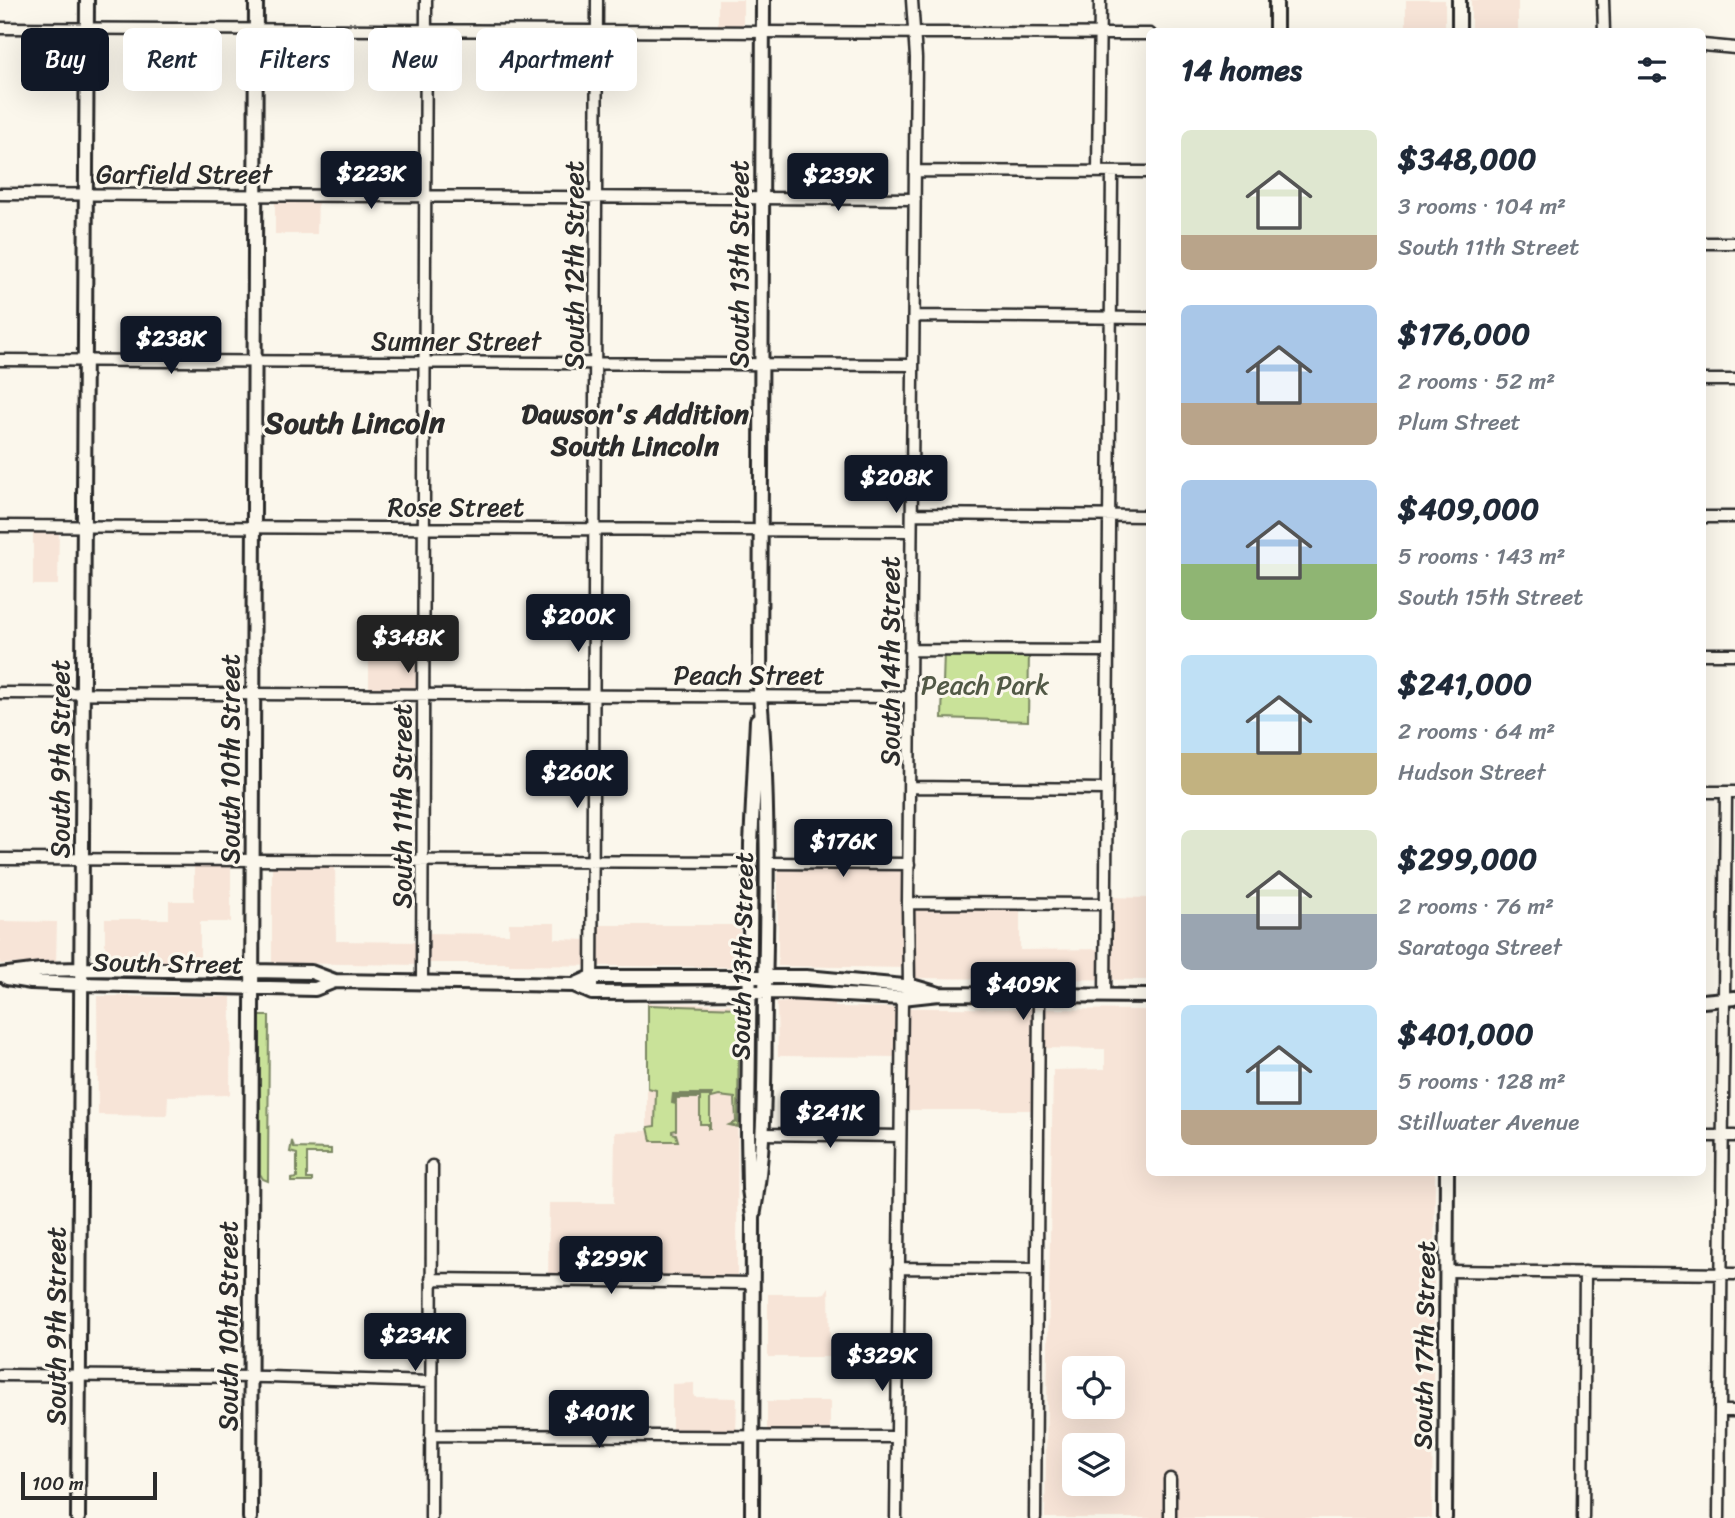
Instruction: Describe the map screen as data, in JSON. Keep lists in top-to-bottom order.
{
  "streets": {
    "main road": [
      "South 13th Street",
      "South 9th Street",
      "South 10th Street",
      "South Street",
      "South 17th Street"
    ],
    "street": [
      "Garfield Street",
      "South 12th Street",
      "Sumner Street",
      "Rose Street",
      "South 14th Street",
      "Peach Street",
      "South 11th Street"
    ]
  },
  "crossings": [
    ["Garfield Street", "South 13th Street"],
    ["Garfield Street", "South 12th Street"],
    ["Garfield Street", "South 14th Street"],
    ["Garfield Street", "South 9th Street"],
    ["Garfield Street", "South 10th Street"],
    ["Garfield Street", "South 11th Street"],
    ["South 13th Street", "Sumner Street"],
    ["South 13th Street", "Rose Street"],
    ["South 13th Street", "Peach Street"],
    ["South 13th Street", "South Street"],
    ["South 12th Street", "Sumner Street"],
    ["South 12th Street", "Rose Street"],
    ["South 12th Street", "Peach Street"],
    ["South 12th Street", "South Street"],
    ["Sumner Street", "South 14th Street"],
    ["Sumner Street", "South 9th Street"],
    ["Sumner Street", "South 10th Street"],
    ["Sumner Street", "South 11th Street"],
    ["Rose Street", "South 14th Street"],
    ["Rose Street", "South 9th Street"],
    ["Rose Street", "South 10th Street"],
    ["Rose Street", "South 11th Street"],
    ["South 14th Street", "Peach Street"],
    ["South 14th Street", "South Street"],
    ["Peach Street", "South 9th Street"],
    ["Peach Street", "South 10th Street"],
    ["Peach Street", "South 11th Street"],
    ["South 9th Street", "South Street"],
    ["South 10th Street", "South Street"],
    ["South 11th Street", "South Street"]
  ],
  "districts": ["Dawson's Addition South Lincoln", "South Lincoln"],
  "parks": ["Peach Park"],
  "scale_bar": "100 m",
  "page": {
    "chip": [
      "Buy",
      "Rent",
      "Filters",
      "New",
      "Apartment"
    ],
    "heading": "14 homes",
    "list": [
      {
        "name": "$348,000",
        "note": "3 rooms · 104 m² · South 11th Street"
      },
      {
        "name": "$176,000",
        "note": "2 rooms · 52 m² · Plum Street"
      },
      {
        "name": "$409,000",
        "note": "5 rooms · 143 m² · South 15th Street"
      },
      {
        "name": "$241,000",
        "note": "2 rooms · 64 m² · Hudson Street"
      },
      {
        "name": "$299,000",
        "note": "2 rooms · 76 m² · Saratoga Street"
      },
      {
        "name": "$401,000",
        "note": "5 rooms · 128 m² · Stillwater Avenue"
      }
    ],
    "price": [
      "$223K",
      "$239K",
      "$238K",
      "$208K",
      "$200K",
      "$348K",
      "$260K",
      "$176K",
      "$409K",
      "$241K",
      "$299K",
      "$234K",
      "$329K",
      "$401K"
    ],
    "scale": "100 m"
  }
}
